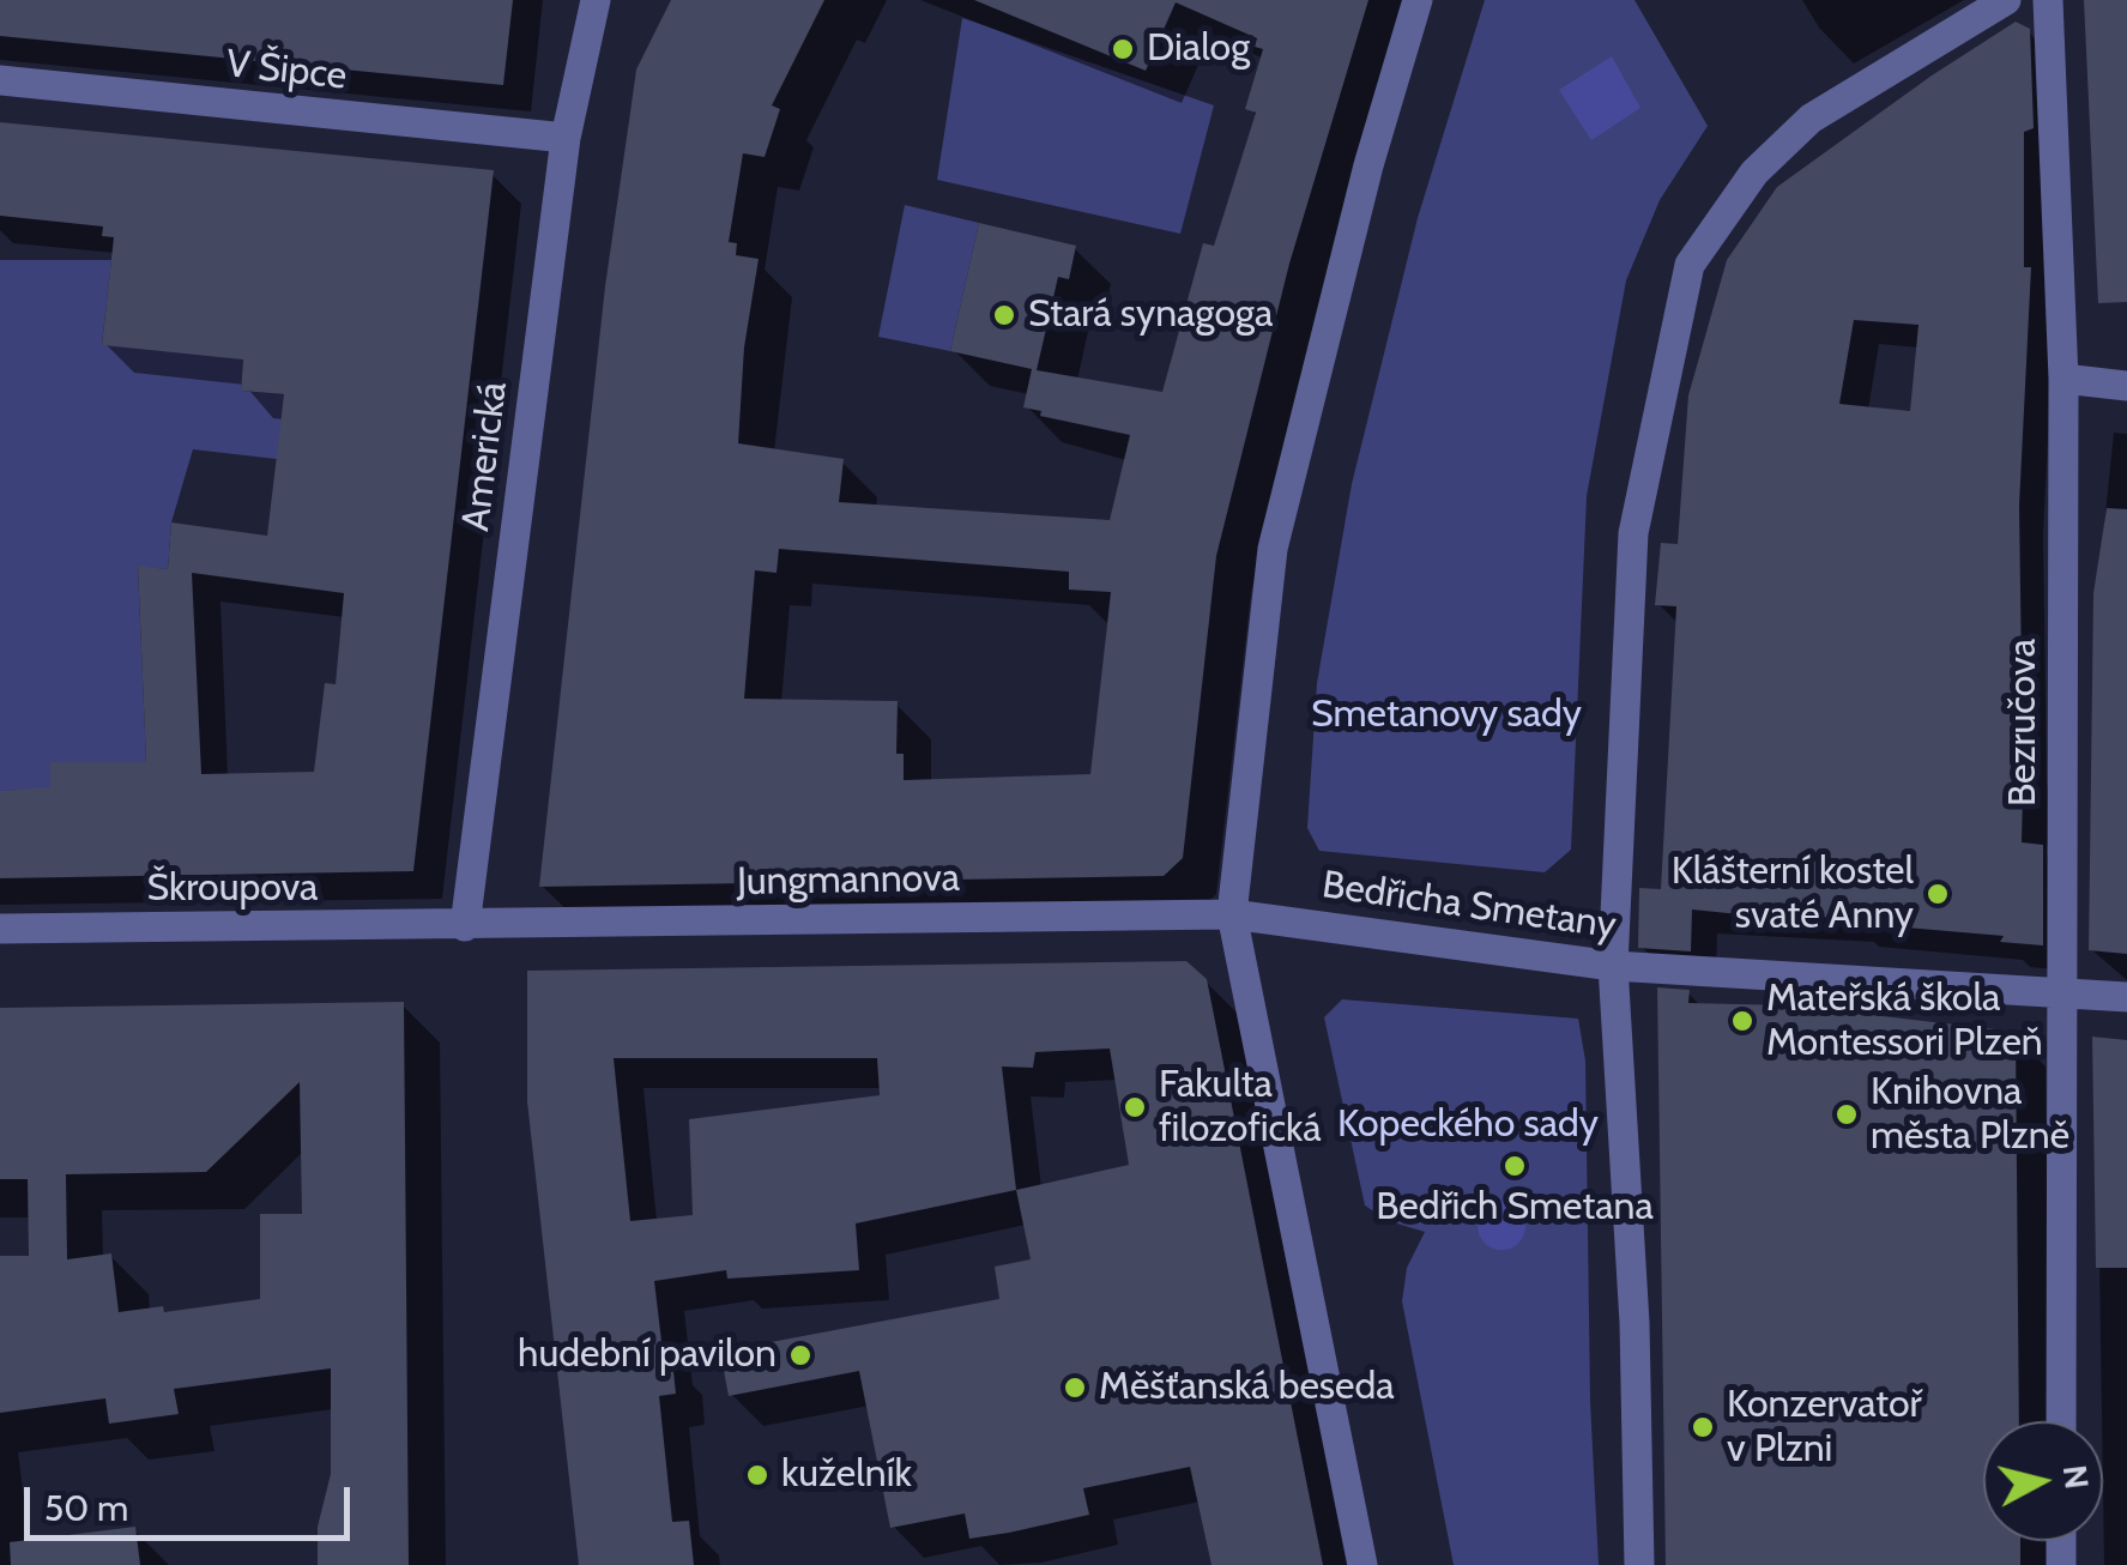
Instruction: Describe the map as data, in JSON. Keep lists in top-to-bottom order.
{
  "streets": {
    "street": [
      "V Šipce",
      "Americká",
      "Bezručova",
      "Jungmannova",
      "Škroupova",
      "Bedřicha Smetany"
    ]
  },
  "crossings": [
    ["V Šipce", "Americká"],
    ["Americká", "Jungmannova"],
    ["Americká", "Škroupova"],
    ["Bezručova", "Bedřicha Smetany"],
    ["Jungmannova", "Škroupova"],
    ["Jungmannova", "Bedřicha Smetany"]
  ],
  "parks": ["Smetanovy sady", "Kopeckého sady"],
  "places": [
    "Dialog",
    "Stará synagoga",
    "Klášterní kostel svaté Anny",
    "Mateřská škola Montessori Plzeň",
    "Fakulta filozofická",
    "Knihovna města Plzně",
    "Bedřich Smetana",
    "hudební pavilon",
    "Měšťanská beseda",
    "Konzervatoř v Plzni",
    "kuželník"
  ],
  "scale_bar": "50 m",
  "north": "right"
}
